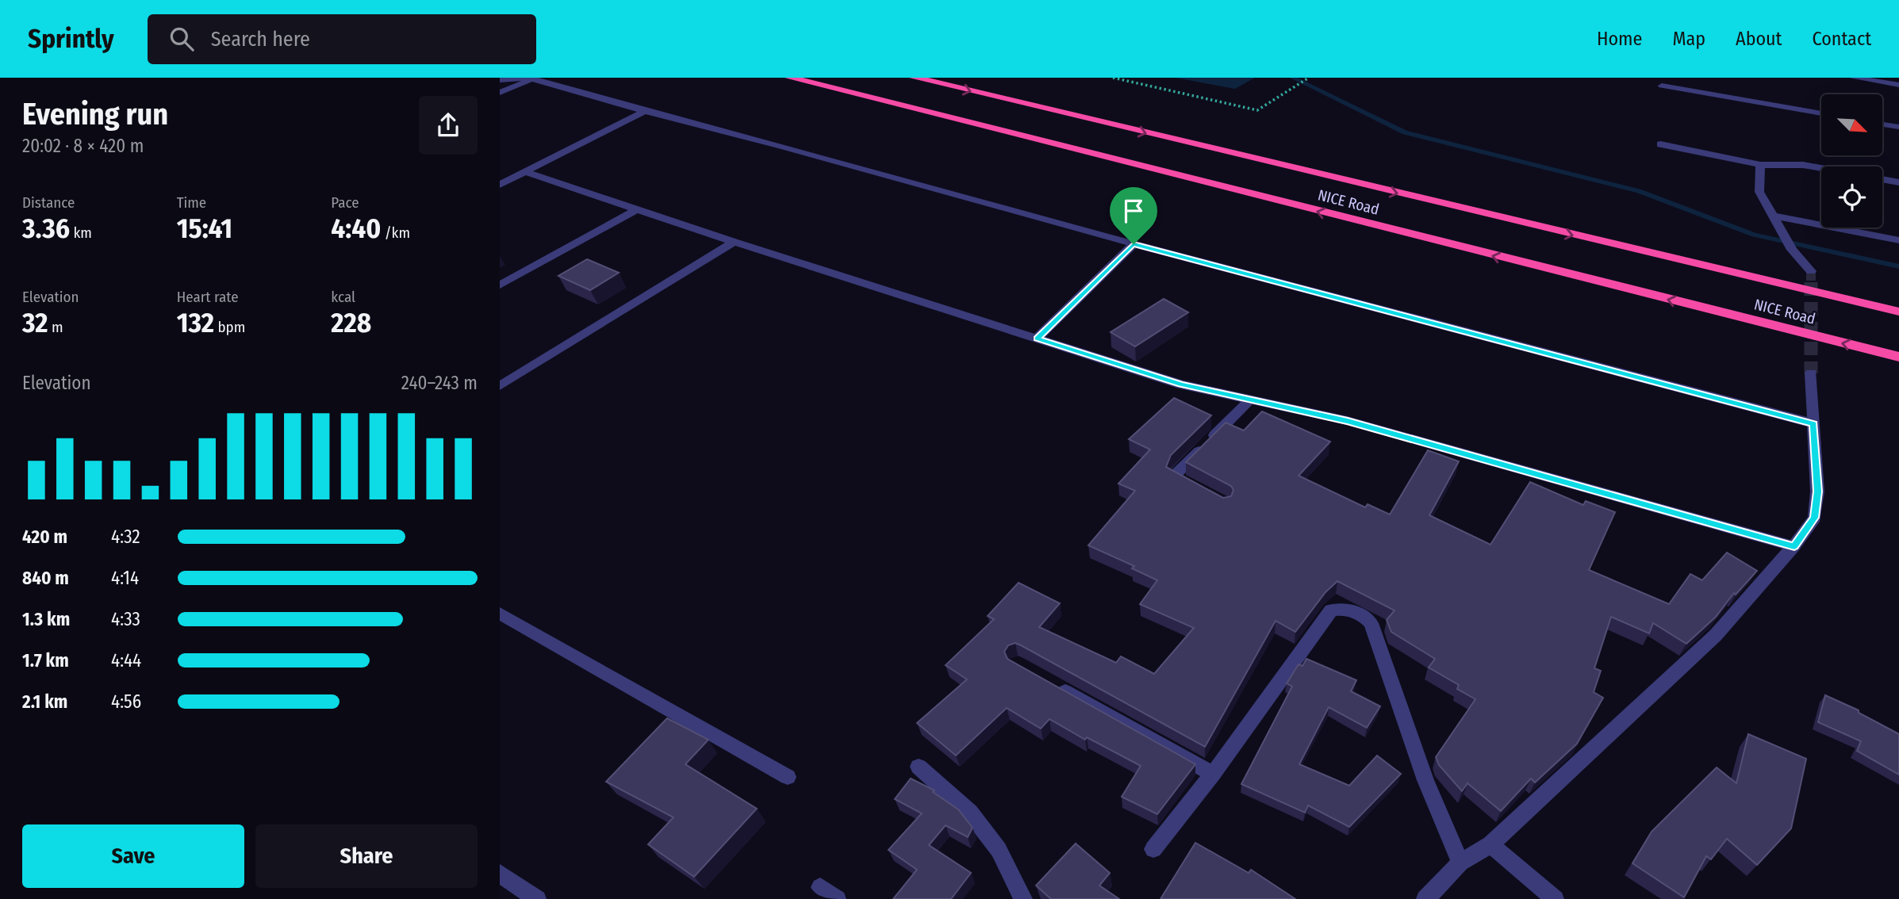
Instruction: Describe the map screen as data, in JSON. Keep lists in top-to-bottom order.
{
  "streets": {
    "highway": ["NICE Road"]
  },
  "north": "bottom right",
  "page": {
    "header": "Sprintly",
    "search": "Search here",
    "nav": [
      "Home",
      "Map",
      "About",
      "Contact"
    ],
    "heading": ["Evening run", "20:02 · 8 × 420 m"],
    "stats": [
      ["Distance", "3.36 km"],
      ["Time", "15:41"],
      ["Pace", "4:40 /km"],
      ["Elevation", "32 m"],
      ["Heart rate", "132 bpm"],
      ["kcal", "228"]
    ],
    "chart": ["Elevation", "240–243 m"],
    "list": [
      {
        "name": "420 m",
        "note": "4:32"
      },
      {
        "name": "840 m",
        "note": "4:14"
      },
      {
        "name": "1.3 km",
        "note": "4:33"
      },
      {
        "name": "1.7 km",
        "note": "4:44"
      },
      {
        "name": "2.1 km",
        "note": "4:56"
      }
    ],
    "buttons": ["Save", "Share"]
  }
}
